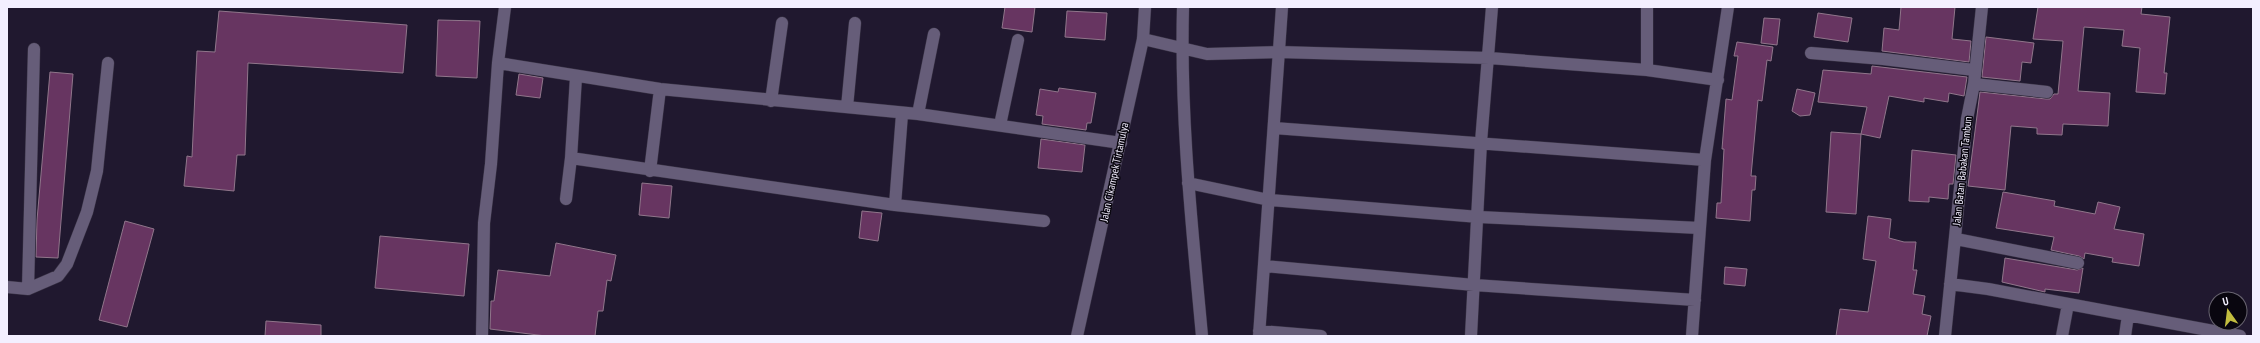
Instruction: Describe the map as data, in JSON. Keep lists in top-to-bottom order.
{
  "streets": {
    "street": ["Jalan Batan Babakan Tambun", "Jalan Cikampek Tirtamulya"]
  },
  "north": "top"
}
